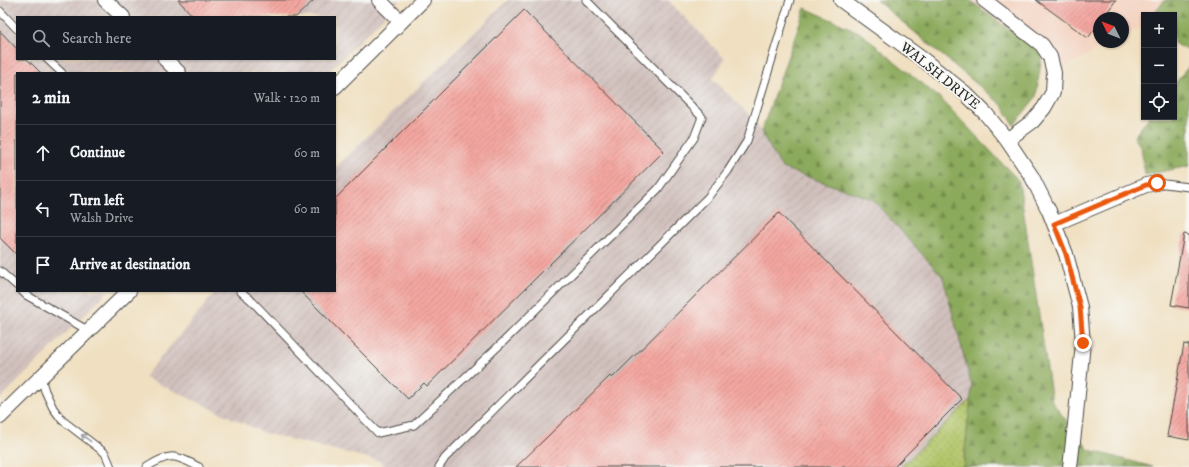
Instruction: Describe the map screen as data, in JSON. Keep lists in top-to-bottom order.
{
  "streets": {
    "street": ["WALSH DRIVE"]
  },
  "north": "top left",
  "page": {
    "map_buttons": ["+", "−"],
    "search": "Search here",
    "heading": ["2 min", "Walk · 120 m"],
    "list": [
      ["Continue", "60 m"],
      ["Turn left", "Walsh Drive", "60 m"],
      "Arrive at destination"
    ]
  }
}
